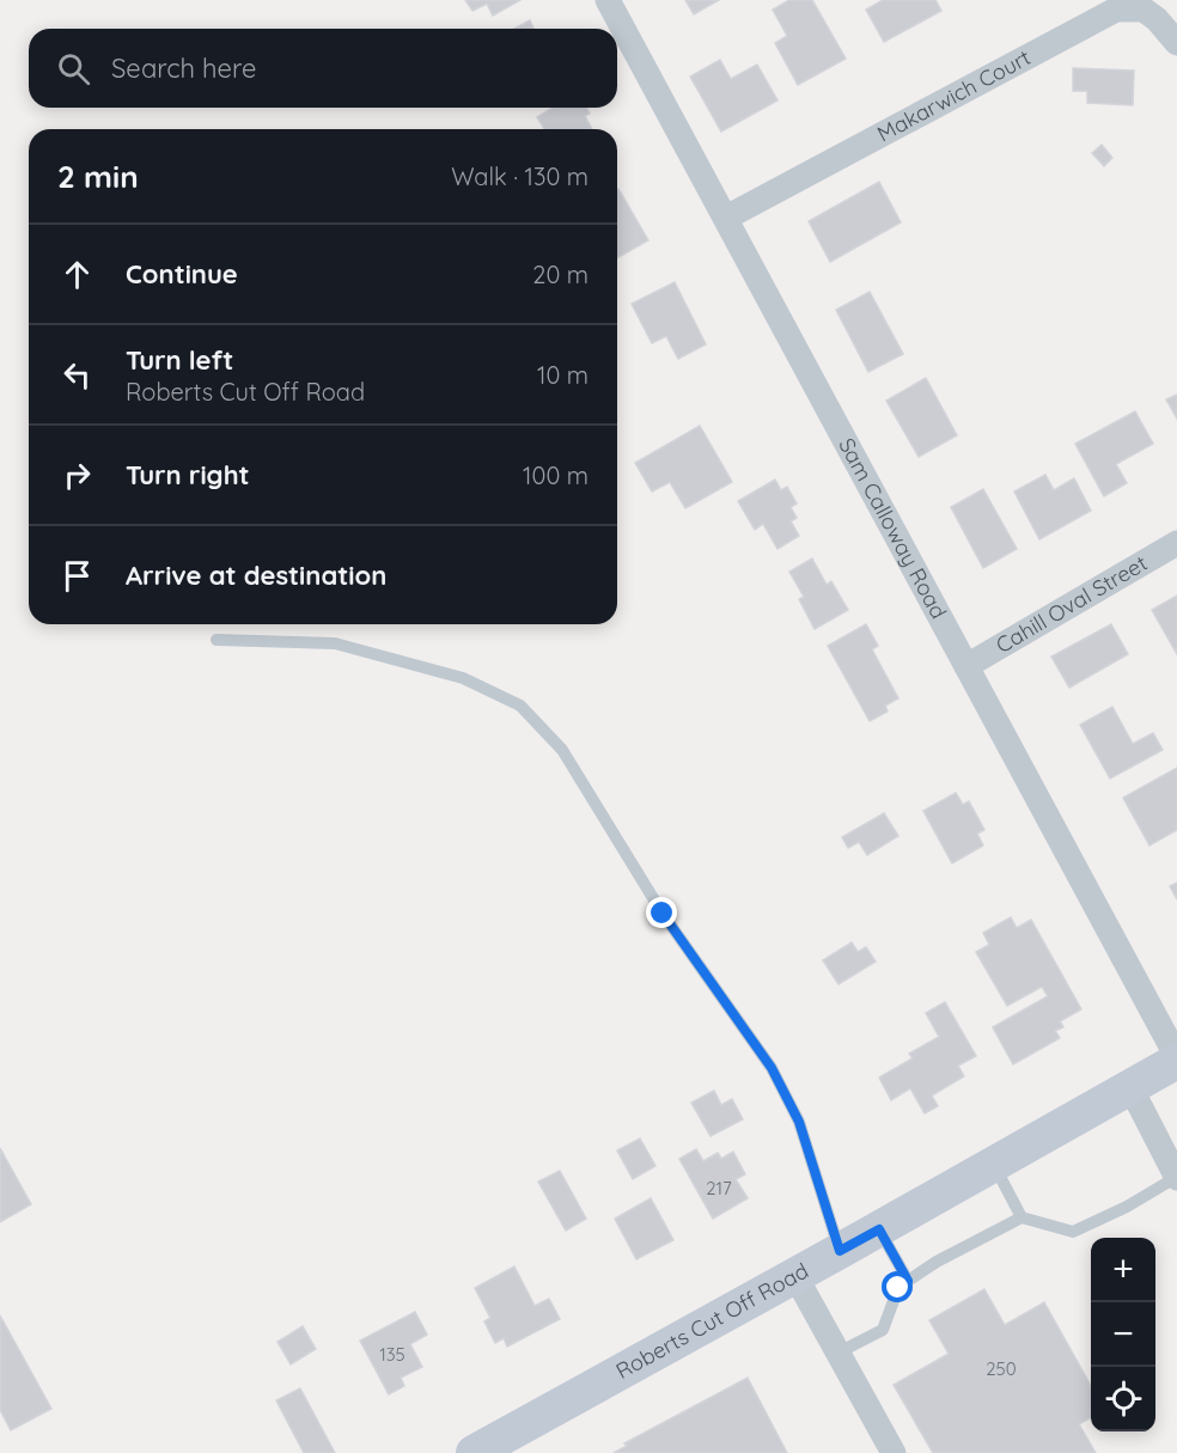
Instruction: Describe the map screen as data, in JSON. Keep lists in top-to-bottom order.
{
  "streets": {
    "street": [
      "Makarwich Court",
      "Sam Calloway Road",
      "Cahill Oval Street",
      "Roberts Cut Off Road"
    ]
  },
  "crossings": [
    ["Makarwich Court", "Sam Calloway Road"],
    ["Sam Calloway Road", "Cahill Oval Street"],
    ["Sam Calloway Road", "Roberts Cut Off Road"]
  ],
  "house_numbers": ["217", "135", "250"],
  "page": {
    "search": "Search here",
    "heading": ["2 min", "Walk · 130 m"],
    "list": [
      ["Continue", "20 m"],
      ["Turn left", "Roberts Cut Off Road", "10 m"],
      ["Turn right", "100 m"],
      "Arrive at destination"
    ],
    "map_buttons": ["+", "−"]
  }
}
